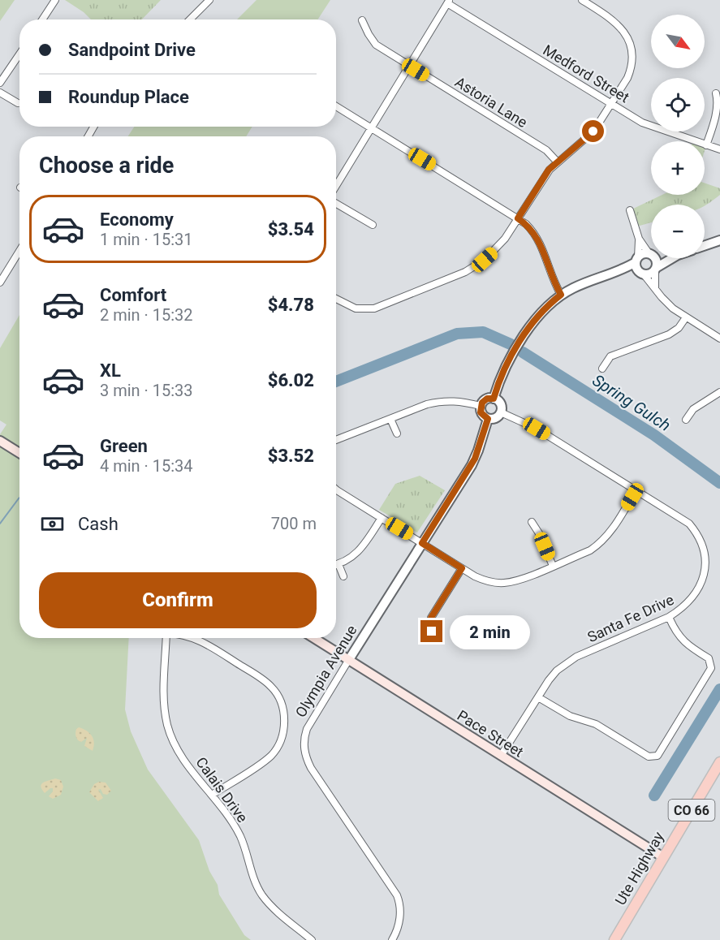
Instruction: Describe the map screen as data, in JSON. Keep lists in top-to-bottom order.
{
  "streets": {
    "main road": ["Pace Street", "CO 66", "Ute Highway"],
    "street": [
      "Medford Street",
      "Astoria Lane",
      "Santa Fe Drive",
      "Olympia Avenue",
      "Calais Drive"
    ]
  },
  "crossings": [
    ["Santa Fe Drive", "Olympia Avenue"],
    ["Santa Fe Drive", "Pace Street"],
    ["Olympia Avenue", "Pace Street"],
    ["Pace Street", "Ute Highway"]
  ],
  "water": ["Spring Gulch"],
  "north": "bottom right",
  "page": {
    "map_buttons": ["+", "−"],
    "banner": ["Sandpoint Drive", "Roundup Place"],
    "heading": "Choose a ride",
    "list": [
      {
        "name": "Economy",
        "note": "1 min · 15:31",
        "value": "$3.54"
      },
      {
        "name": "Comfort",
        "note": "2 min · 15:32",
        "value": "$4.78"
      },
      {
        "name": "XL",
        "note": "3 min · 15:33",
        "value": "$6.02"
      },
      {
        "name": "Green",
        "note": "4 min · 15:34",
        "value": "$3.52"
      }
    ],
    "pay": ["Cash", "700 m"],
    "buttons": "Confirm",
    "bubble": "2 min"
  }
}
